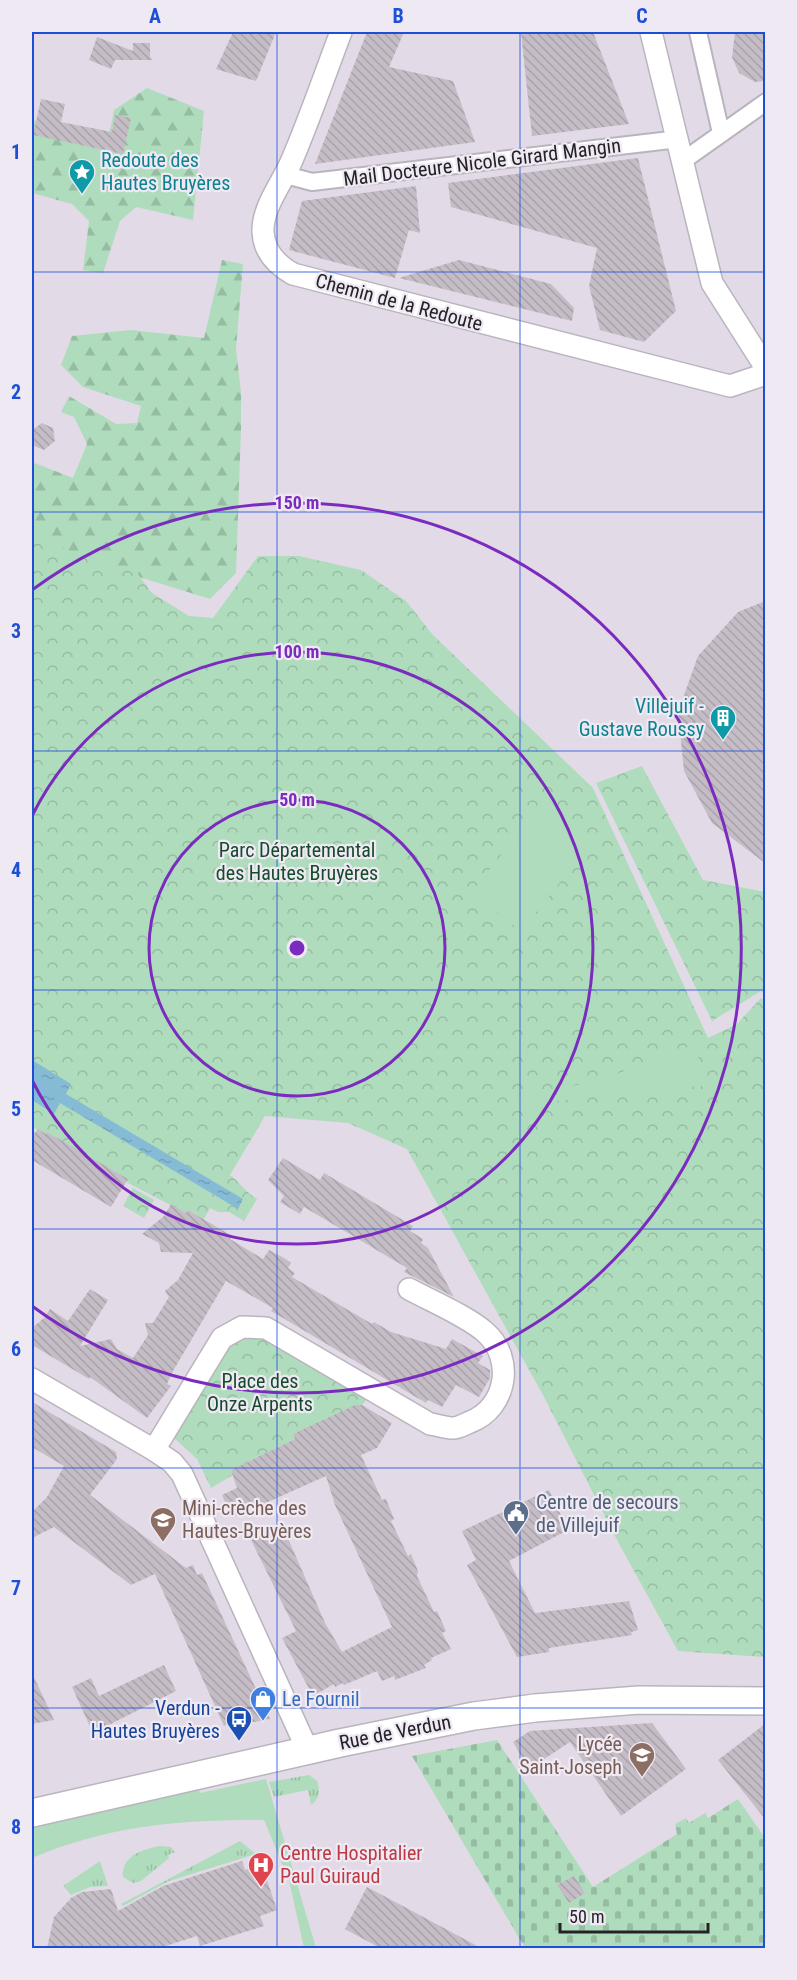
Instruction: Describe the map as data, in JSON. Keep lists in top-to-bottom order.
{
  "streets": {
    "street": ["Mail Docteure Nicole Girard Mangin", "Chemin de la Redoute", "Rue de Verdun"]
  },
  "crossings": [
    ["Mail Docteure Nicole Girard Mangin", "Chemin de la Redoute"]
  ],
  "parks": ["Parc Départemental des Hautes Bruyères", "Place des Onze Arpents"],
  "places": {
    "place": ["Redoute des Hautes Bruyères"],
    "building": ["Villejuif - Gustave Roussy"],
    "public building": ["Centre de secours de Villejuif"],
    "school or university": ["Mini-crèche des Hautes-Bruyères", "Lycée Saint-Joseph"],
    "shop": ["Le Fournil"],
    "bus stop": ["Verdun - Hautes Bruyères"],
    "hospital": ["Centre Hospitalier Paul Guiraud"]
  },
  "scale_bar": "50 m",
  "grid": {
    "columns": ["A", "B", "C"],
    "rows": [
      "1",
      "2",
      "3",
      "4",
      "5",
      "6",
      "7",
      "8"
    ]
  },
  "rings": ["150 m", "100 m", "50 m"]
}
